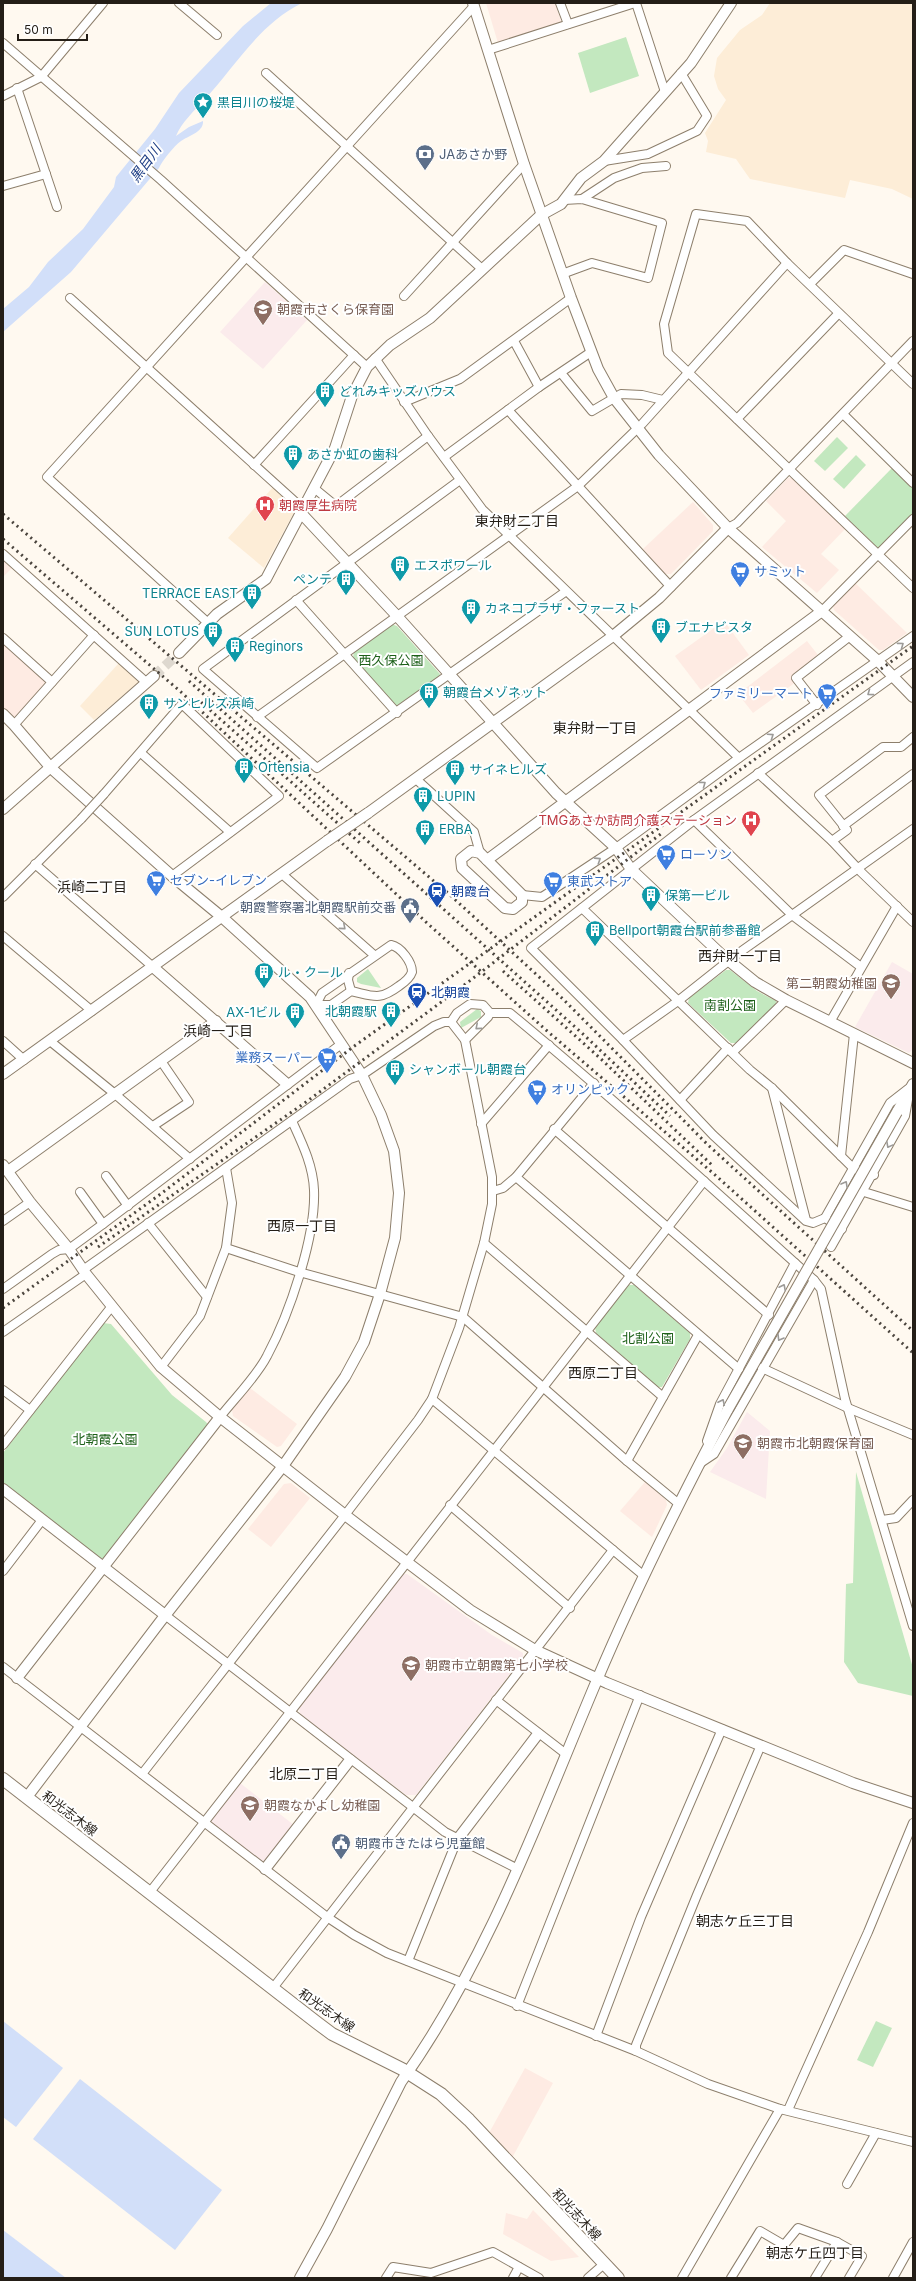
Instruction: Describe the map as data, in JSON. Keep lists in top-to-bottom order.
{
  "streets": {
    "main road": ["和光志木線"]
  },
  "districts": [
    "東弁財二丁目",
    "東弁財一丁目",
    "浜崎二丁目",
    "西弁財一丁目",
    "浜崎一丁目",
    "西原一丁目",
    "西原二丁目",
    "北原二丁目",
    "朝志ケ丘三丁目",
    "朝志ケ丘四丁目"
  ],
  "water": ["黒目川"],
  "parks": [
    "西久保公園",
    "南割公園",
    "北割公園",
    "北朝霞公園"
  ],
  "places": {
    "place": ["黒目川の桜堤"],
    "bank": ["JAあさか野"],
    "school or university": [
      "朝霞市さくら保育園",
      "第二朝霞幼稚園",
      "朝霞市北朝霞保育園",
      "朝霞市立朝霞第七小学校",
      "朝霞なかよし幼稚園"
    ],
    "building": [
      "どれみキッズハウス",
      "あさか虹の歯科",
      "エスポワール",
      "ペンテ",
      "TERRACE EAST",
      "カネコプラザ・ファースト",
      "ブエナビスタ",
      "SUN LOTUS",
      "Reginors",
      "朝霞台メゾネット",
      "サンヒルズ浜崎",
      "Ortensia",
      "サイネヒルズ",
      "LUPIN",
      "ERBA",
      "保第一ビル",
      "Bellport朝霞台駅前参番館",
      "ル・クール",
      "北朝霞駅",
      "AX-1ビル",
      "シャンボール朝霞台"
    ],
    "hospital": ["朝霞厚生病院", "TMGあさか訪問介護ステーション"],
    "supermarket": [
      "サミット",
      "ファミリーマート",
      "ローソン",
      "セブン-イレブン",
      "東武ストア",
      "業務スーパー",
      "オリンピック"
    ],
    "station": ["朝霞台", "北朝霞"],
    "public building": ["朝霞警察署北朝霞駅前交番", "朝霞市きたはら児童館"]
  },
  "scale_bar": "50 m"
}
